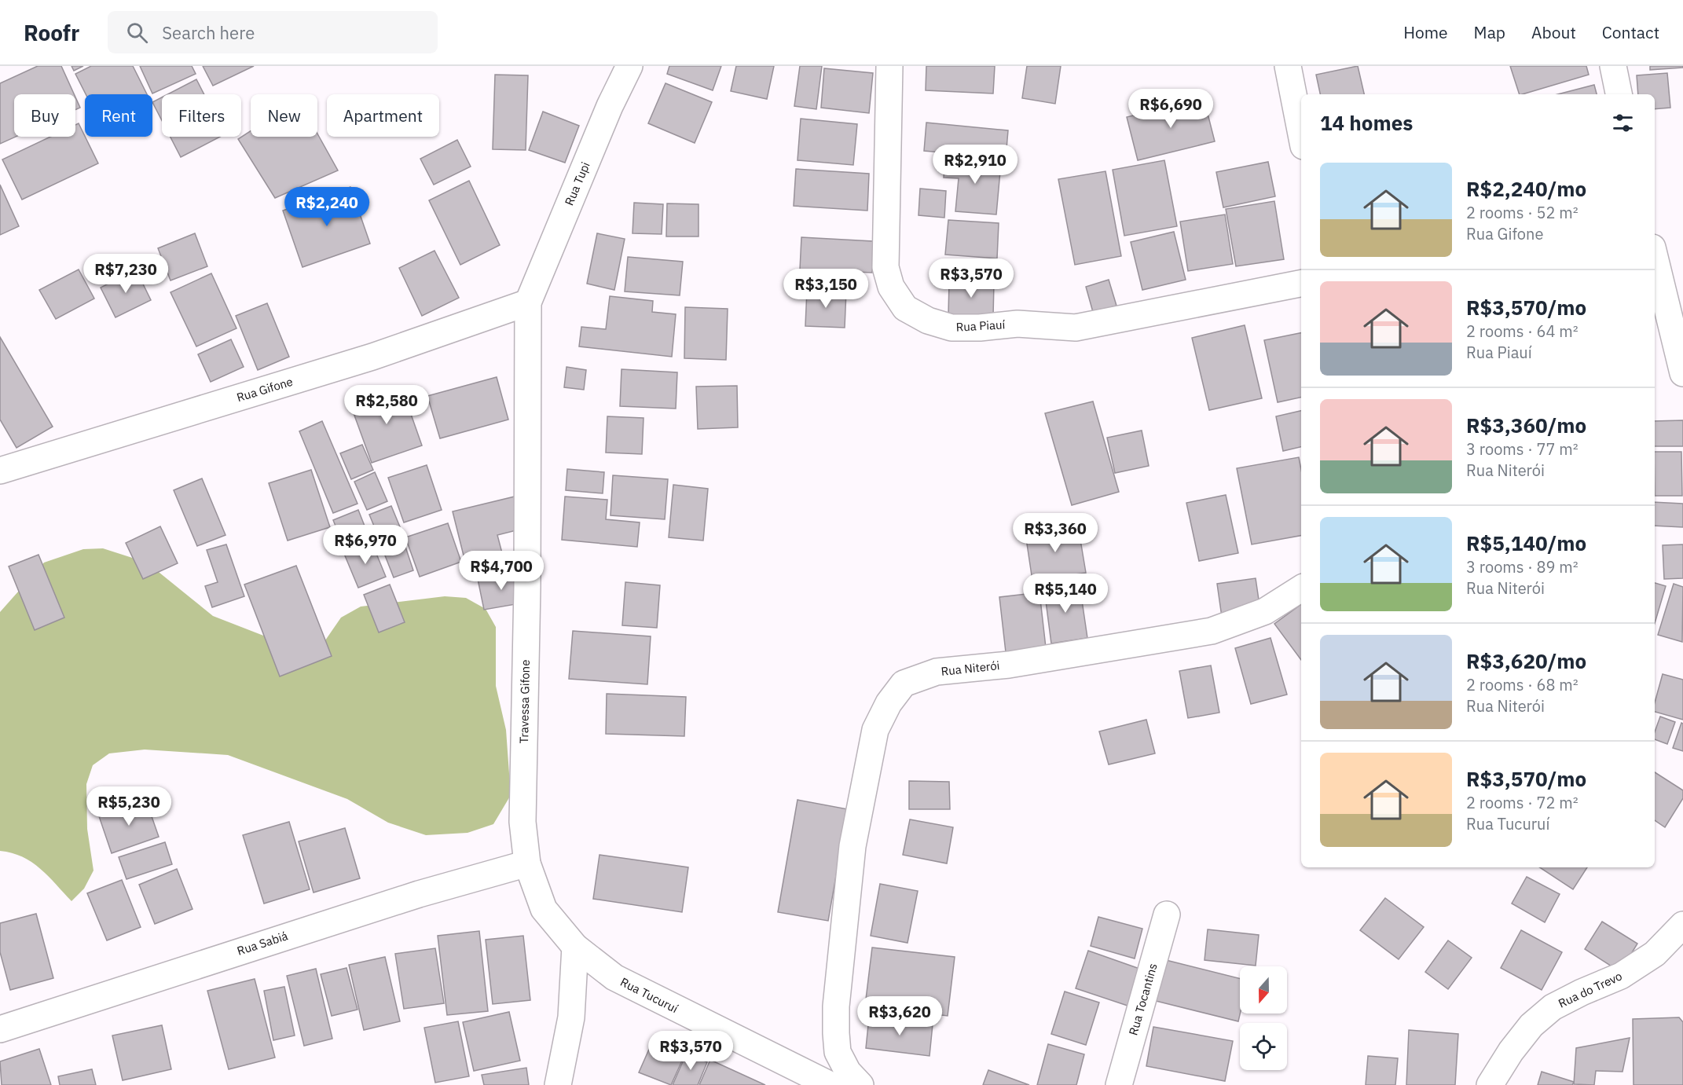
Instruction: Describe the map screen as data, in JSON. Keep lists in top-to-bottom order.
{
  "streets": {
    "street": [
      "Rua Tupi",
      "Rua Piauí",
      "Rua Gifone",
      "Rua Niterói",
      "Travessa Gifone",
      "Rua Sabiá",
      "Rua do Trevo",
      "Rua Tucuruí",
      "Rua Tocantins"
    ]
  },
  "crossings": [
    ["Rua Tupi", "Rua Gifone"],
    ["Rua Tupi", "Travessa Gifone"],
    ["Rua Gifone", "Travessa Gifone"],
    ["Travessa Gifone", "Rua Sabiá"],
    ["Travessa Gifone", "Rua Tucuruí"]
  ],
  "north": "bottom",
  "page": {
    "header": "Roofr",
    "search": "Search here",
    "nav": [
      "Home",
      "Map",
      "About",
      "Contact"
    ],
    "price": [
      "R$6,690",
      "R$2,910",
      "R$2,240",
      "R$7,230",
      "R$3,570",
      "R$3,150",
      "R$2,580",
      "R$3,360",
      "R$6,970",
      "R$4,700",
      "R$5,140",
      "R$5,230",
      "R$3,620",
      "R$3,570"
    ],
    "chip": [
      "Buy",
      "Rent",
      "Filters",
      "New",
      "Apartment"
    ],
    "heading": "14 homes",
    "list": [
      {
        "name": "R$2,240/mo",
        "note": "2 rooms · 52 m² · Rua Gifone"
      },
      {
        "name": "R$3,570/mo",
        "note": "2 rooms · 64 m² · Rua Piauí"
      },
      {
        "name": "R$3,360/mo",
        "note": "3 rooms · 77 m² · Rua Niterói"
      },
      {
        "name": "R$5,140/mo",
        "note": "3 rooms · 89 m² · Rua Niterói"
      },
      {
        "name": "R$3,620/mo",
        "note": "2 rooms · 68 m² · Rua Niterói"
      },
      {
        "name": "R$3,570/mo",
        "note": "2 rooms · 72 m² · Rua Tucuruí"
      }
    ]
  }
}
